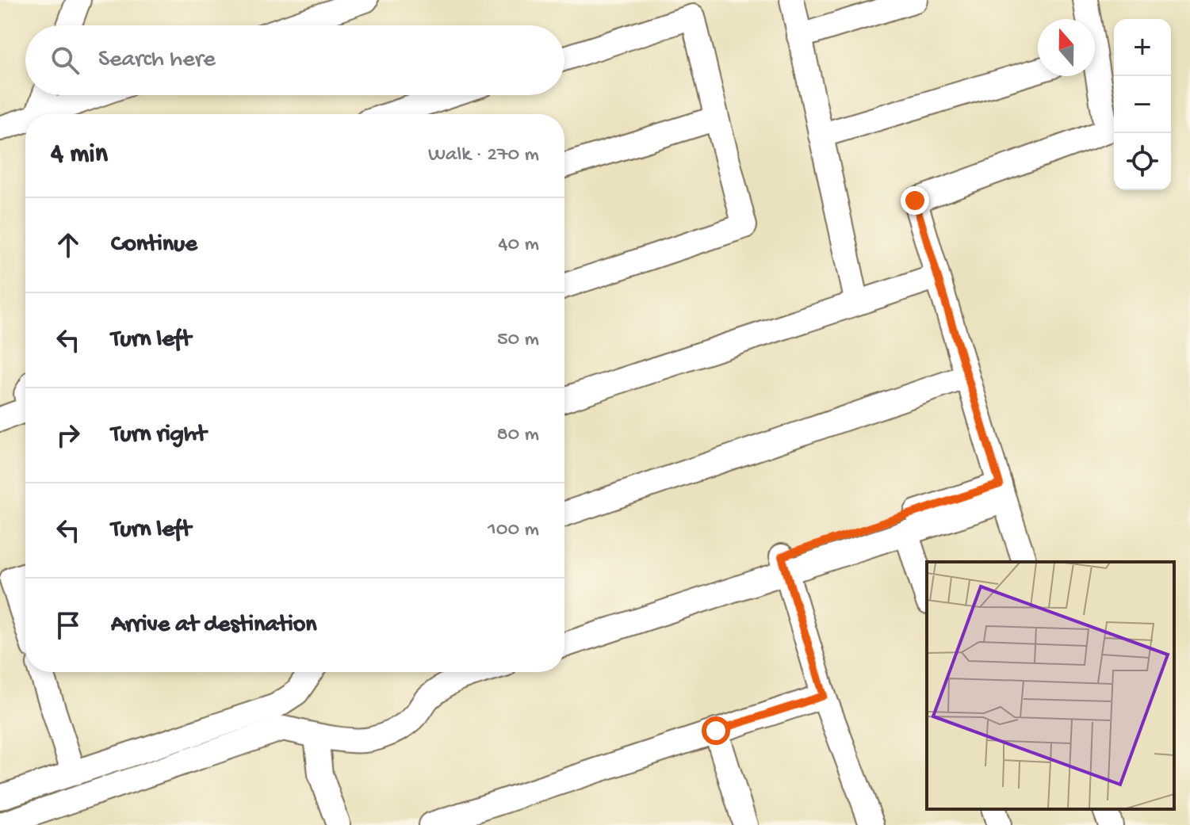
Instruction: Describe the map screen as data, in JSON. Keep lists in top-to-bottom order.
{
  "north": "top",
  "page": {
    "map_buttons": ["+", "−"],
    "search": "Search here",
    "heading": ["4 min", "Walk · 270 m"],
    "list": [
      ["Continue", "40 m"],
      ["Turn left", "50 m"],
      ["Turn right", "80 m"],
      ["Turn left", "100 m"],
      "Arrive at destination"
    ]
  }
}
